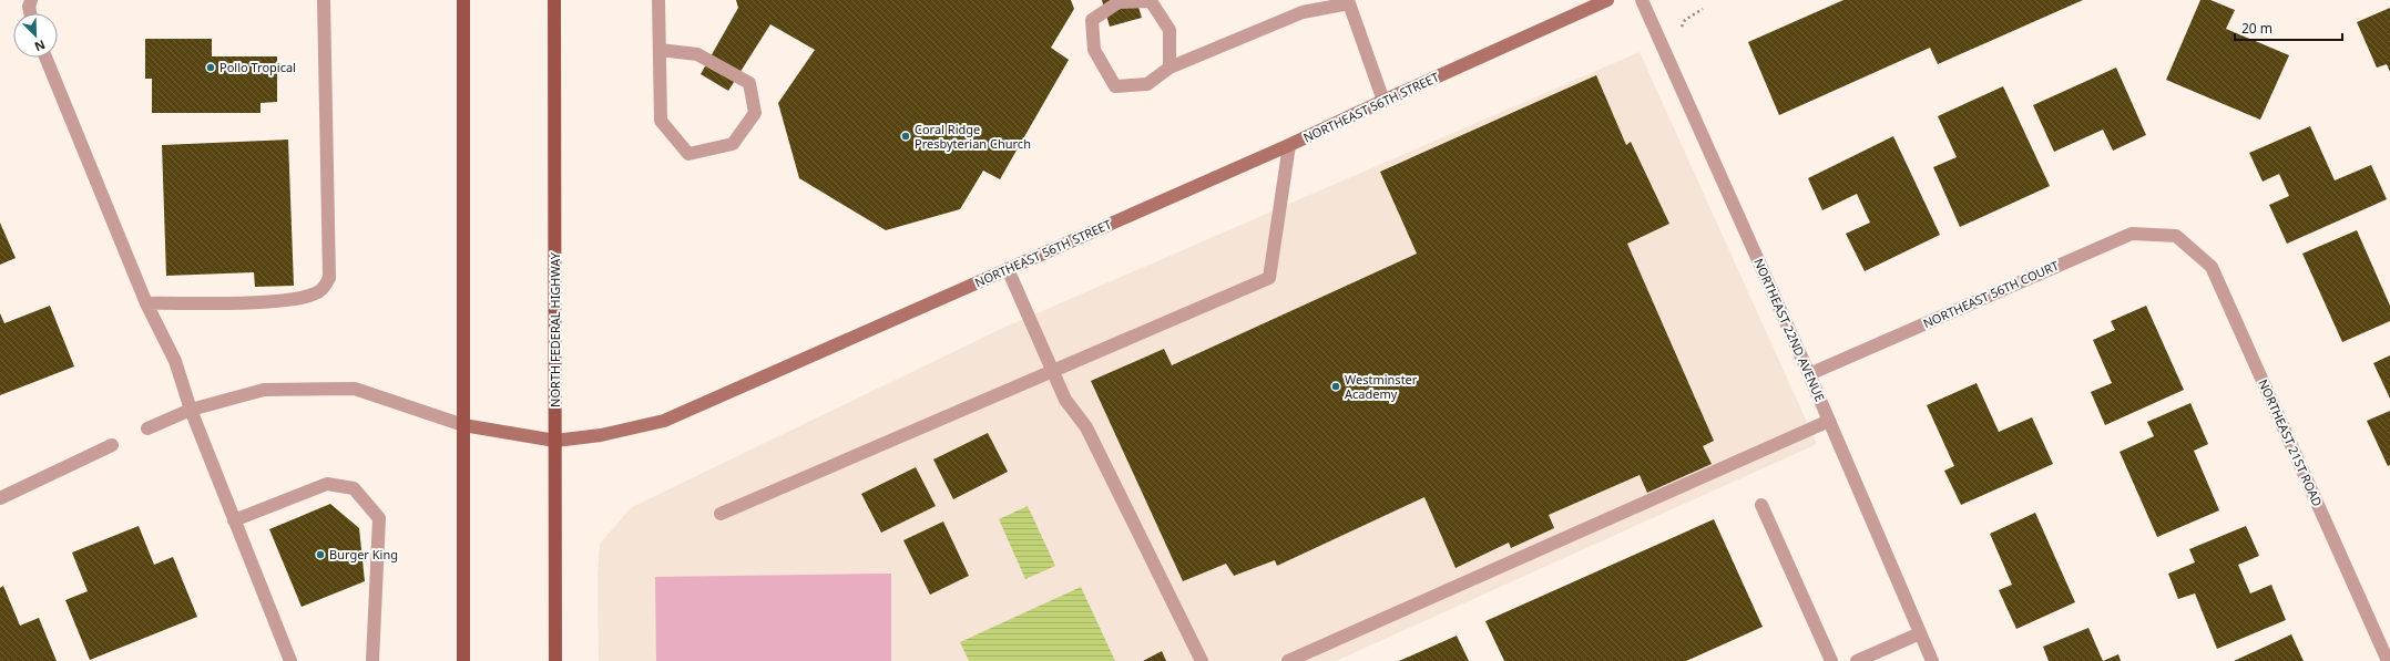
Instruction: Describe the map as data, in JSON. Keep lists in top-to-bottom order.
{
  "streets": {
    "main road": ["NORTH FEDERAL HIGHWAY"],
    "street": [
      "NORTHEAST 56TH STREET",
      "NORTHEAST 56TH COURT",
      "NORTHEAST 22ND AVENUE",
      "NORTHEAST 21ST ROAD"
    ]
  },
  "crossings": [
    ["NORTHEAST 56TH STREET", "NORTH FEDERAL HIGHWAY"],
    ["NORTHEAST 56TH COURT", "NORTHEAST 22ND AVENUE"],
    ["NORTHEAST 56TH COURT", "NORTHEAST 21ST ROAD"]
  ],
  "places": [
    "Pollo Tropical",
    "Coral Ridge Presbyterian Church",
    "Westminster Academy",
    "Burger King"
  ],
  "scale_bar": "20 m",
  "north": "bottom right"
}
